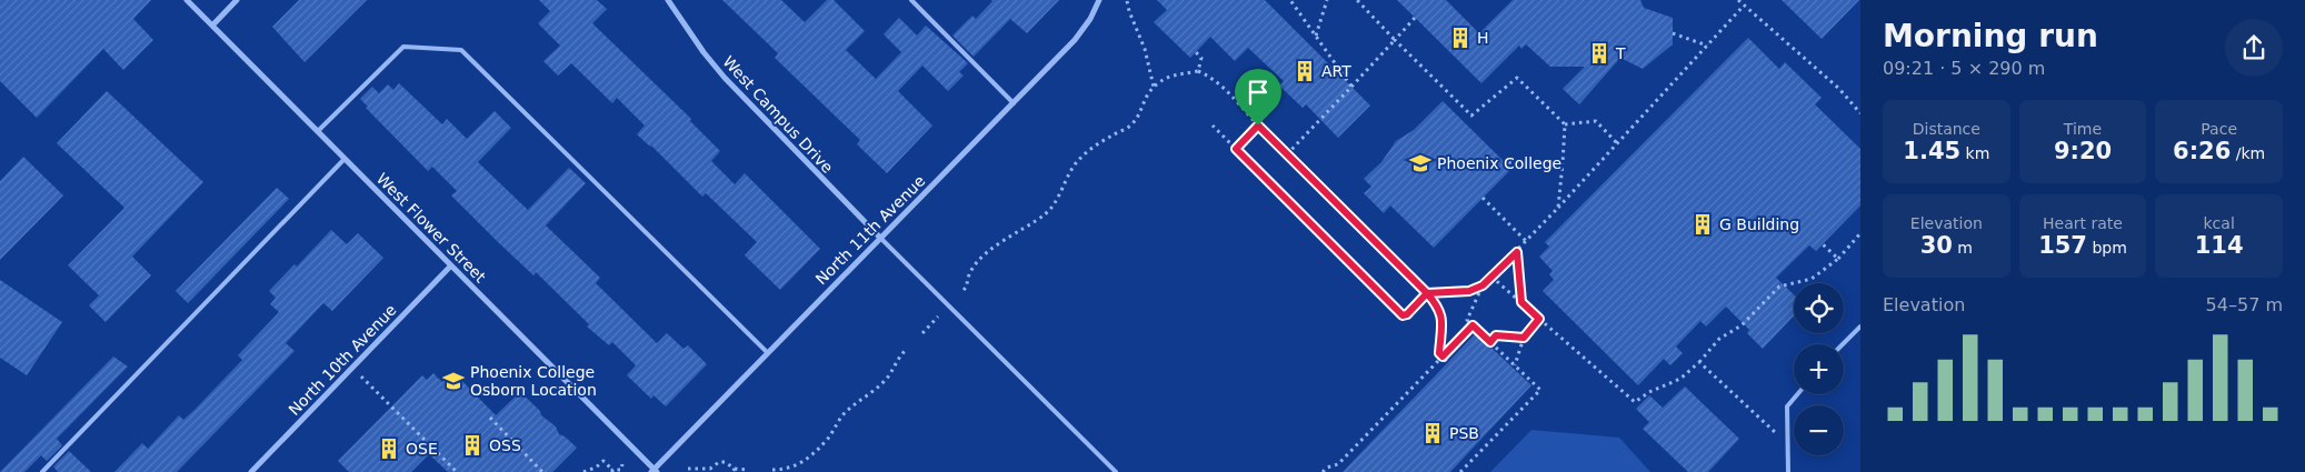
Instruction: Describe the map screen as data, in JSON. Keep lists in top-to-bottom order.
{
  "streets": {
    "street": [
      "West Campus Drive",
      "West Flower Street",
      "North 11th Avenue",
      "North 10th Avenue"
    ]
  },
  "crossings": [
    ["West Campus Drive", "North 11th Avenue"],
    ["West Flower Street", "North 11th Avenue"],
    ["West Flower Street", "North 10th Avenue"]
  ],
  "places": {
    "building": [
      "H",
      "T",
      "ART",
      "G Building",
      "PSB",
      "OSS",
      "OSE"
    ],
    "school or university": ["Phoenix College", "Phoenix College Osborn Location"]
  },
  "page": {
    "heading": ["Morning run", "09:21 · 5 × 290 m"],
    "stats": [
      ["Distance", "1.45 km"],
      ["Time", "9:20"],
      ["Pace", "6:26 /km"],
      ["Elevation", "30 m"],
      ["Heart rate", "157 bpm"],
      ["kcal", "114"]
    ],
    "map_buttons": ["+", "−"],
    "chart": ["Elevation", "54–57 m"]
  }
}
